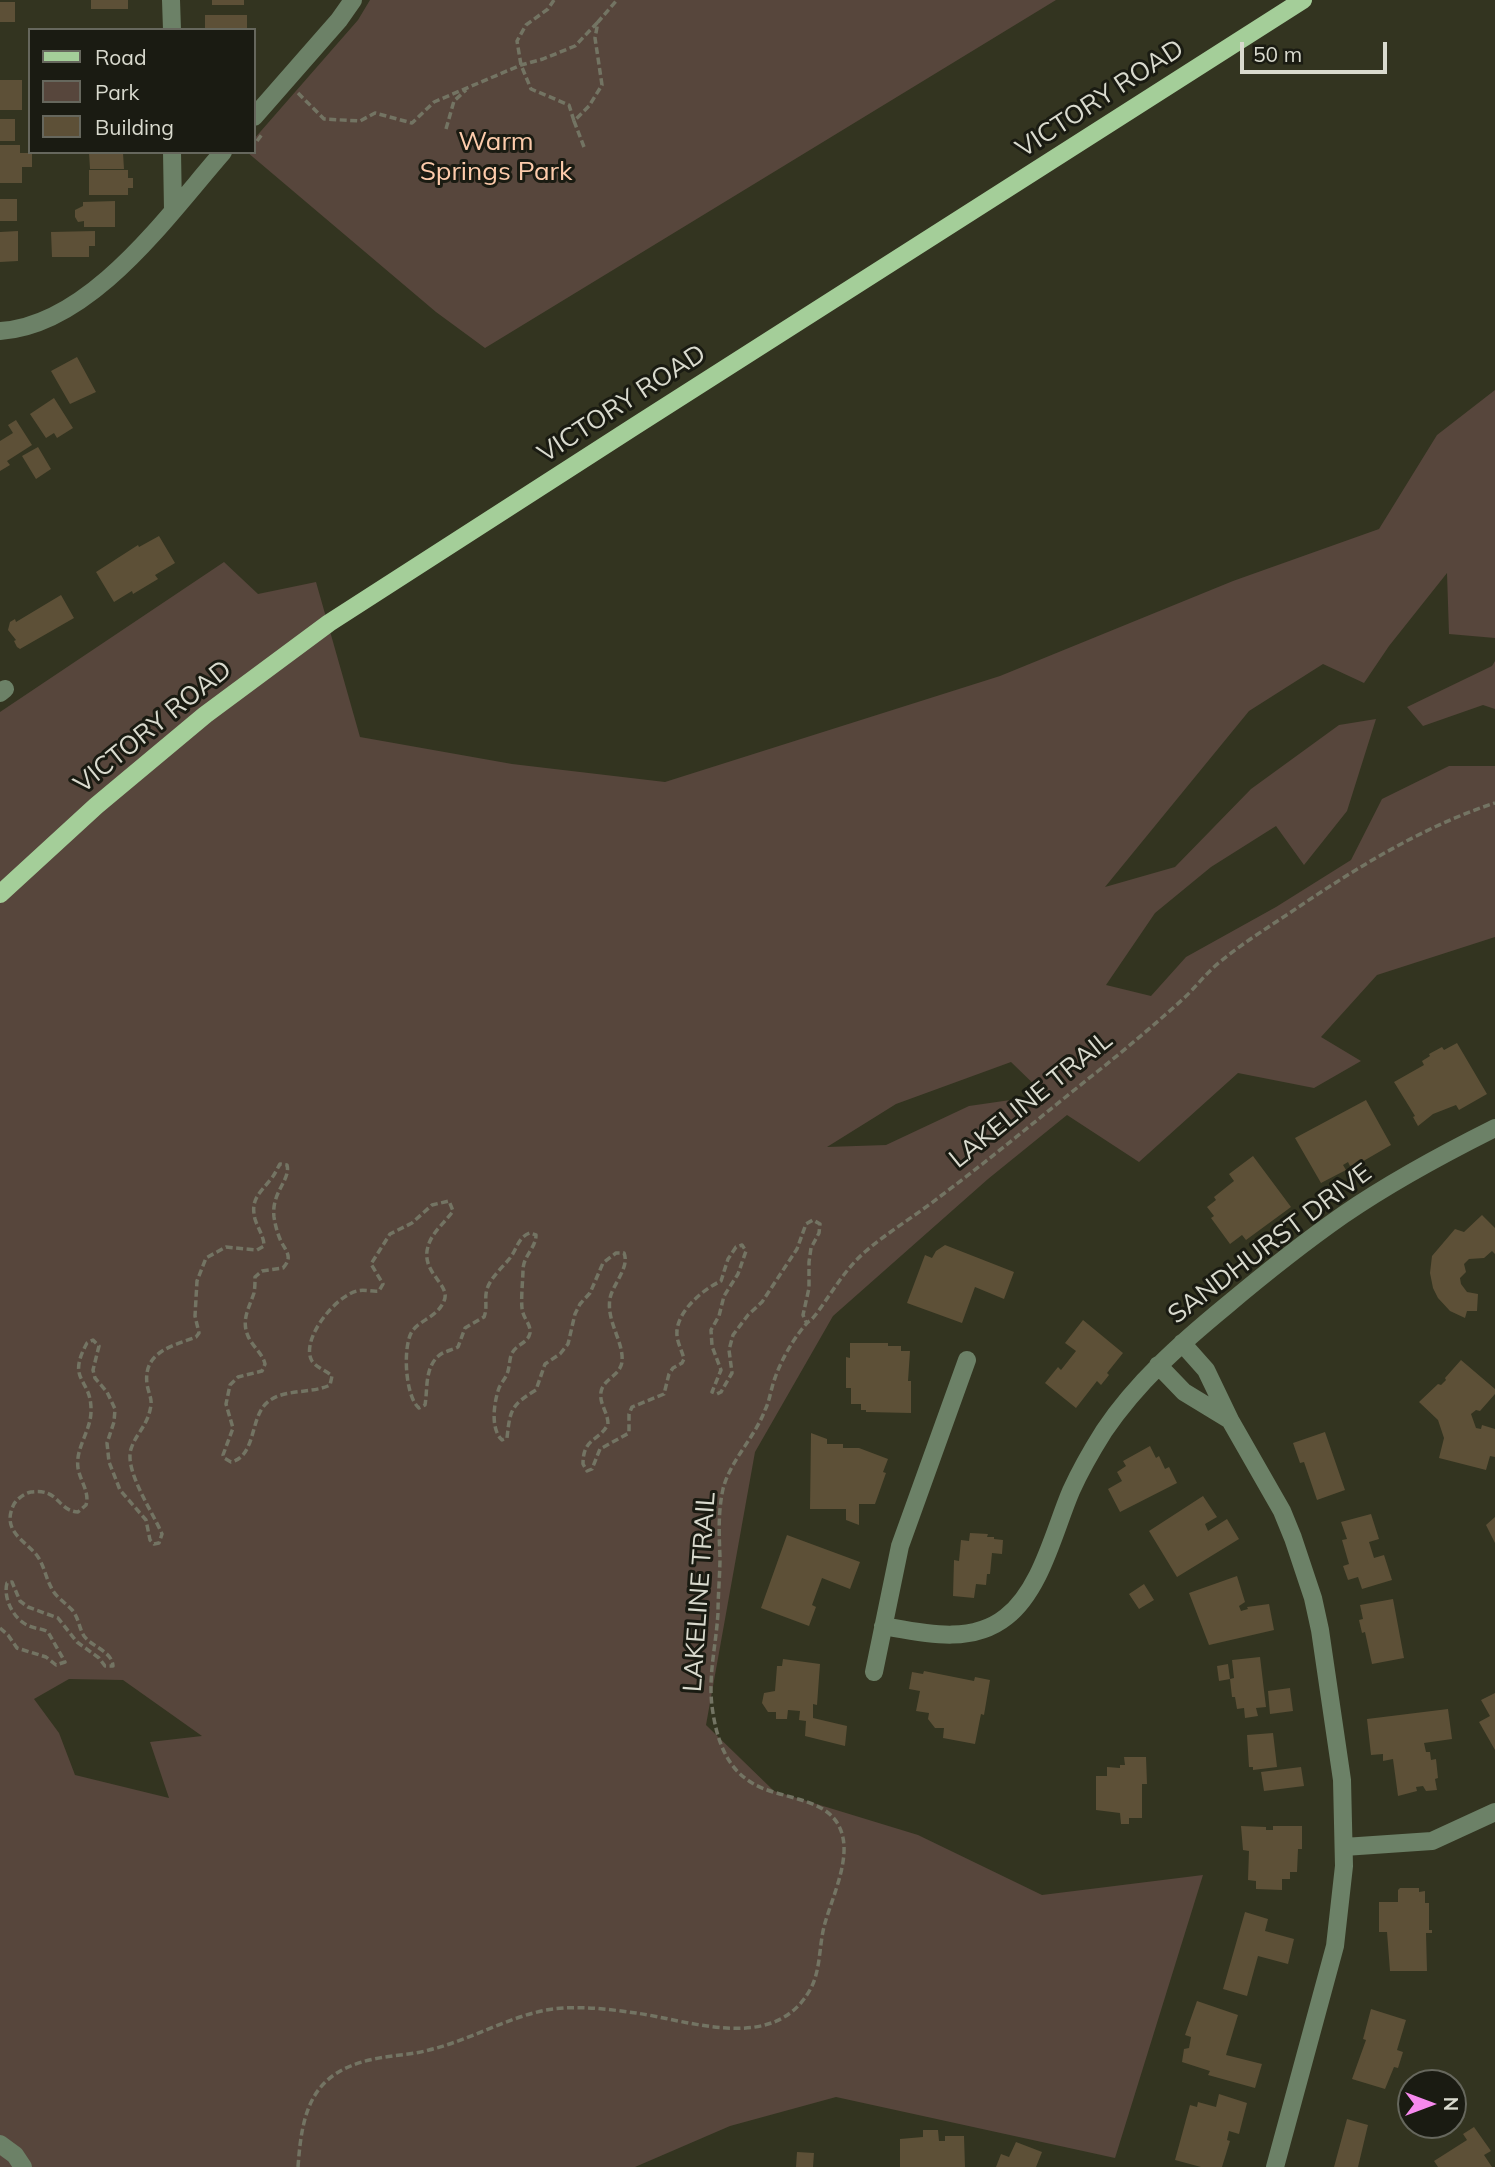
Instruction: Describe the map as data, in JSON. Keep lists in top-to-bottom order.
{
  "streets": {
    "main road": ["VICTORY ROAD"],
    "street": ["SANDHURST DRIVE"],
    "path": ["LAKELINE TRAIL"]
  },
  "parks": ["Warm Springs Park"],
  "legend": ["Road", "Park", "Building"],
  "scale_bar": "50 m",
  "north": "right"
}
